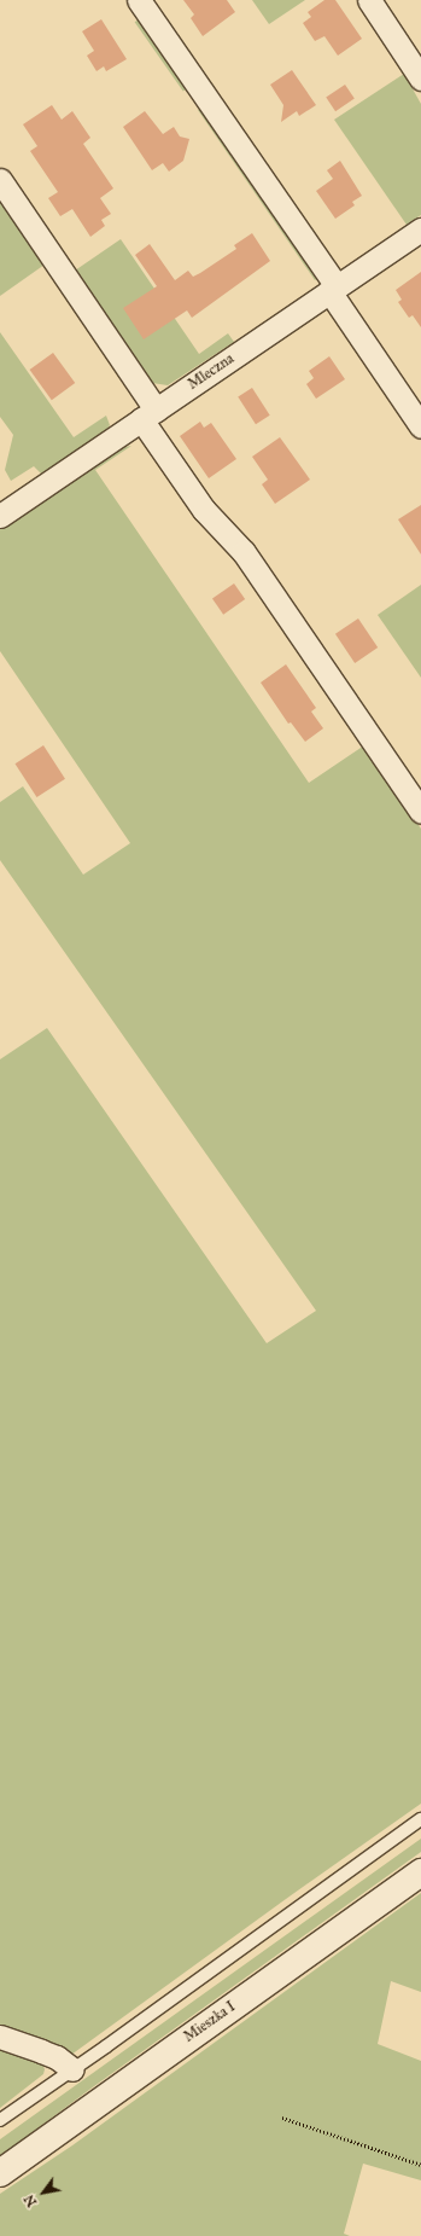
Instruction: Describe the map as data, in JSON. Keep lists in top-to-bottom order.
{
  "streets": {
    "street": ["Mleczna", "Mieszka I"]
  },
  "north": "bottom left"
}
